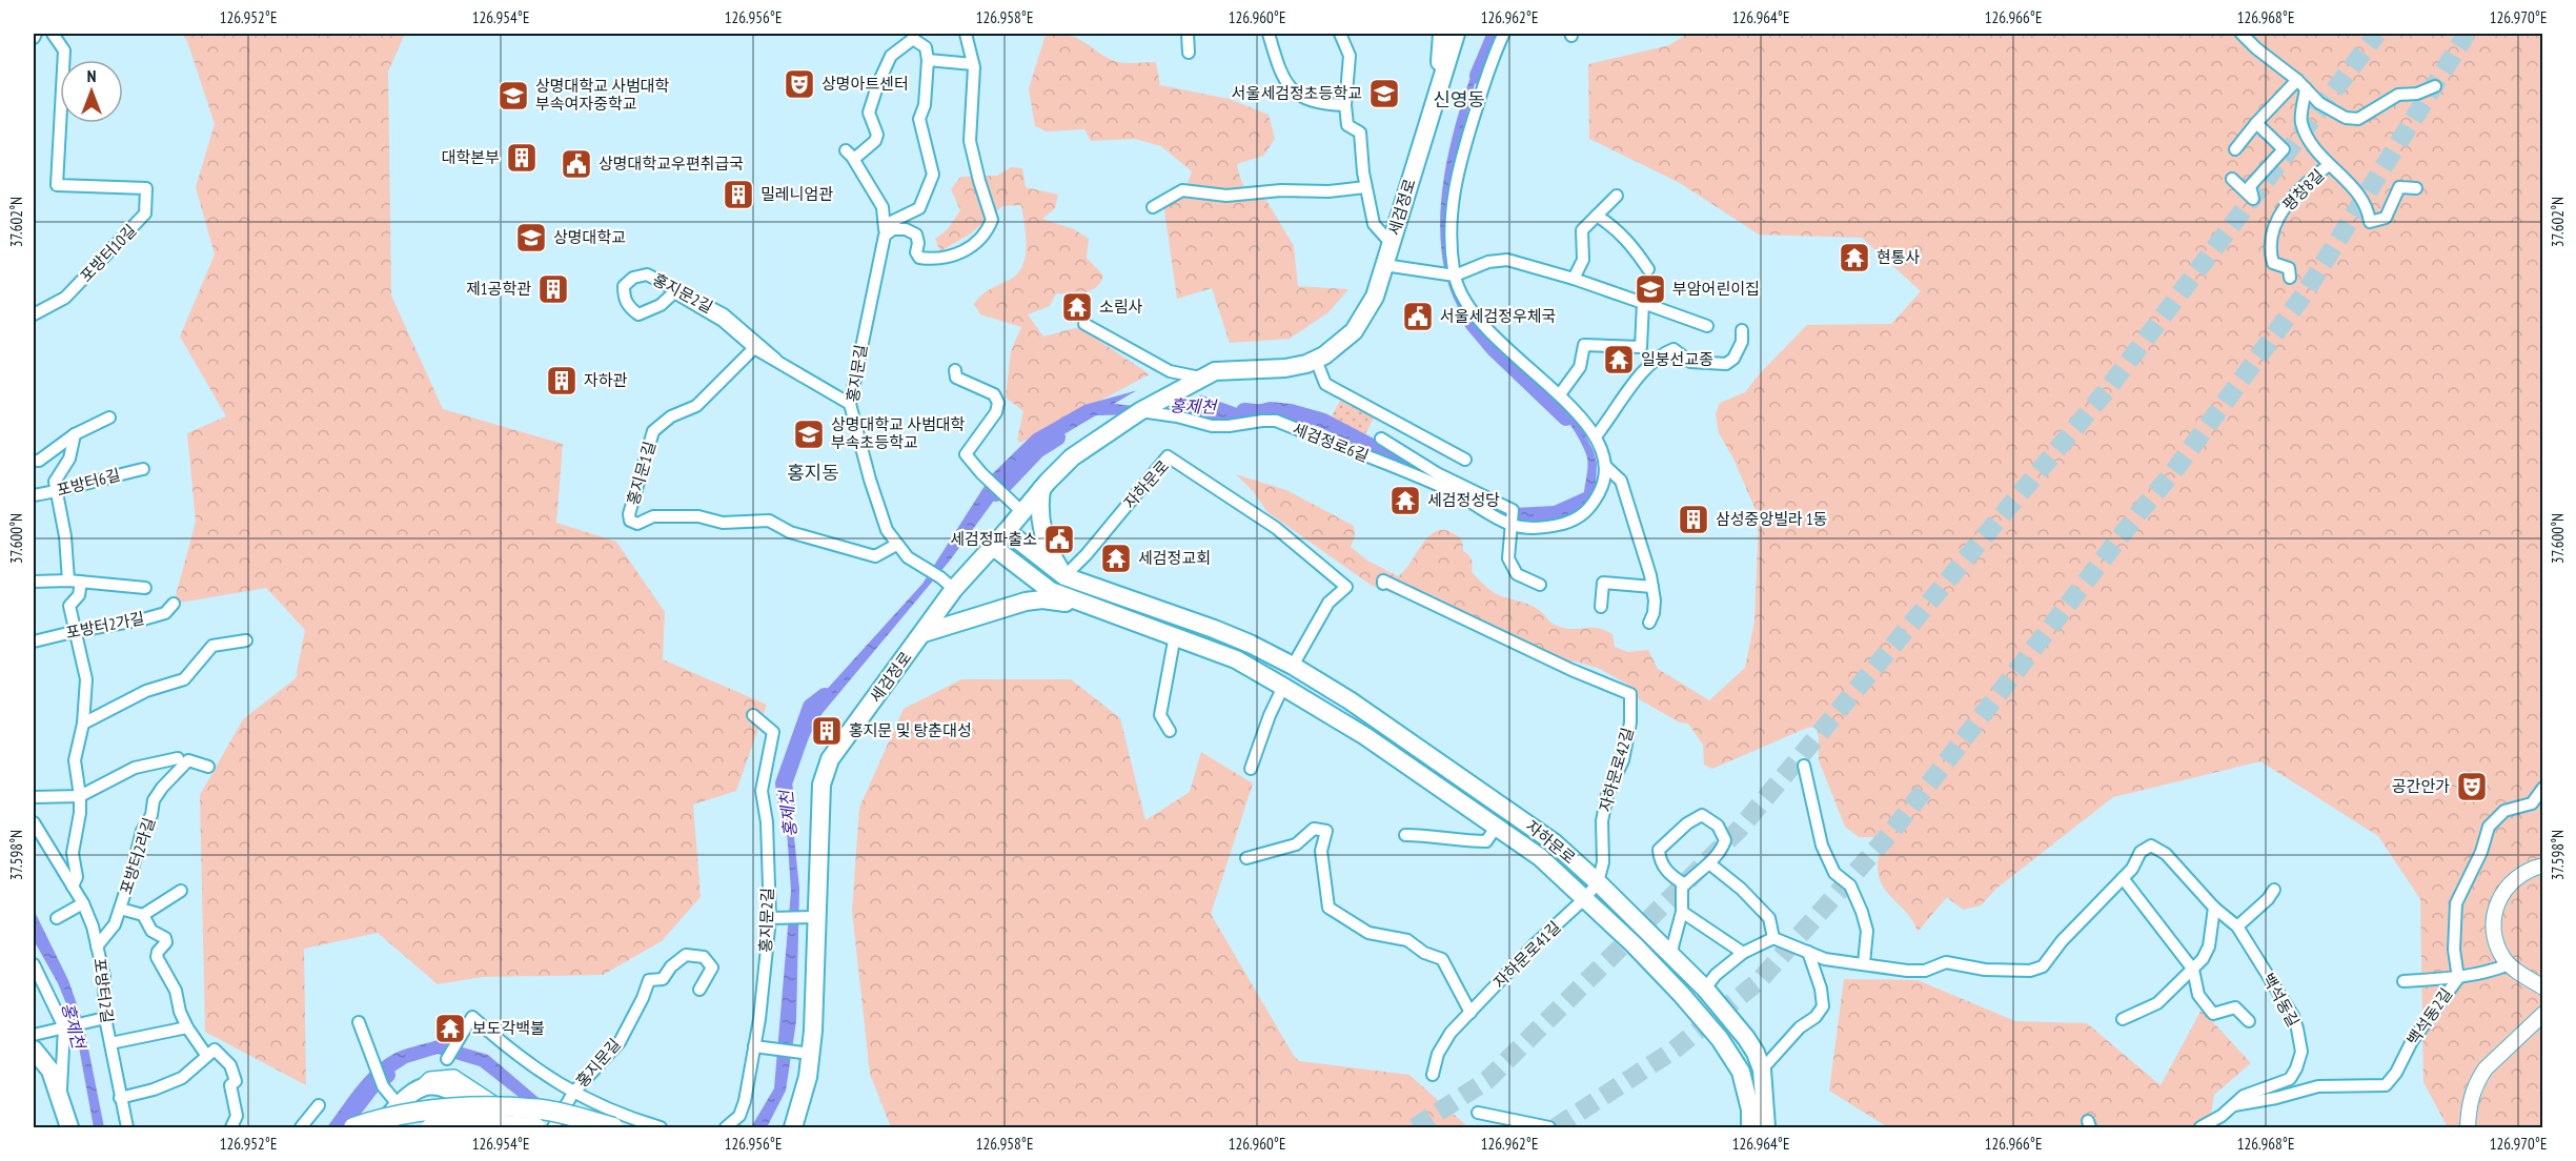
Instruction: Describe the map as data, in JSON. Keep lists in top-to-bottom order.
{
  "streets": {
    "main road": ["세검정로", "자하문로"],
    "street": [
      "평창8길",
      "포방터10길",
      "홍지문2길",
      "홍지문길",
      "세검정로6길",
      "홍지문1길",
      "포방터6길",
      "포방터2가길",
      "자하문로42길",
      "포방터2라길",
      "자하문로41길",
      "포방터2길",
      "백석동길",
      "백석동2길"
    ]
  },
  "crossings": [
    ["세검정로", "홍지문길"],
    ["세검정로", "세검정로6길"],
    ["세검정로", "자하문로"],
    ["홍지문2길", "홍지문길"],
    ["홍지문2길", "홍지문1길"],
    ["홍지문길", "홍지문1길"],
    ["자하문로", "자하문로42길"],
    ["자하문로", "자하문로41길"],
    ["자하문로42길", "자하문로41길"],
    ["포방터2라길", "포방터2길"],
    ["백석동길", "백석동2길"]
  ],
  "districts": ["신영동", "홍지동"],
  "water": ["홍제천"],
  "places": {
    "theatre": ["상명아트센터", "공간안가"],
    "school or university": [
      "서울세검정초등학교",
      "상명대학교 사범대학 부속여자중학교",
      "상명대학교",
      "부암어린이집",
      "상명대학교 사범대학 부속초등학교"
    ],
    "building": [
      "대학본부",
      "밀레니엄관",
      "제1공학관",
      "자하관",
      "삼성중앙빌라 1동",
      "홍지문 및 탕춘대성"
    ],
    "public building": ["상명대학교우편취급국", "서울세검정우체국", "세검정파출소"],
    "temple": [
      "현통사",
      "소림사",
      "일붕선교종",
      "세검정성당",
      "세검정교회",
      "보도각백불"
    ]
  },
  "north": "top",
  "coordinates": [
    "126.952°E",
    "126.954°E",
    "126.956°E",
    "126.958°E",
    "126.960°E",
    "126.962°E",
    "126.964°E",
    "126.966°E",
    "126.968°E",
    "126.970°E",
    "37.602°N",
    "37.600°N",
    "37.598°N"
  ]
}
